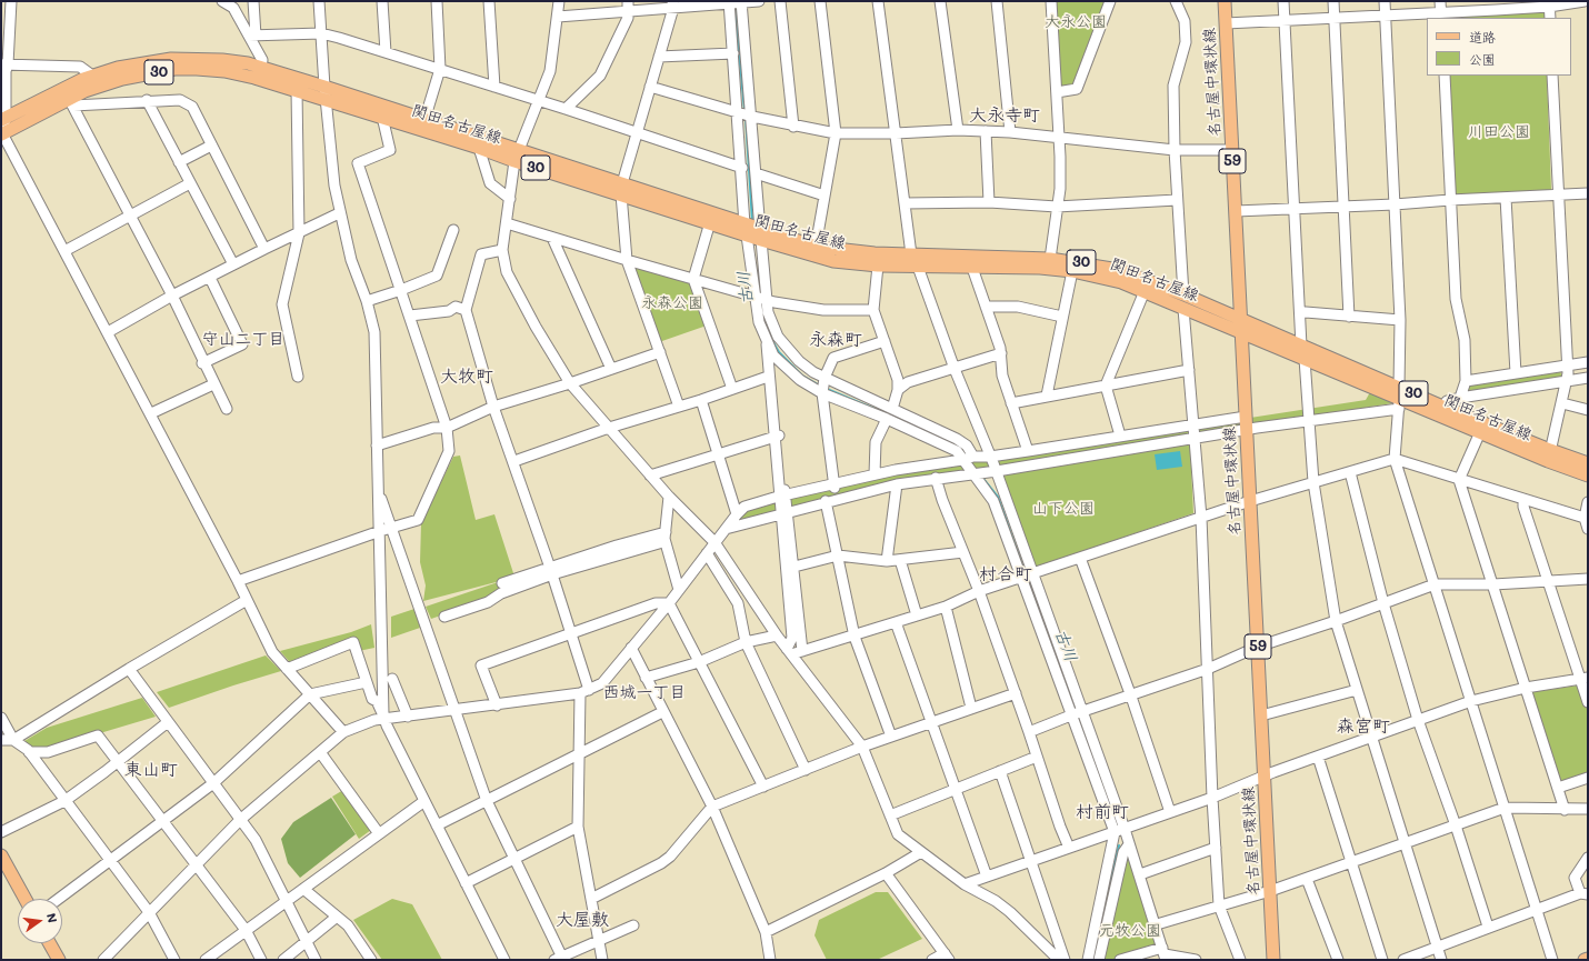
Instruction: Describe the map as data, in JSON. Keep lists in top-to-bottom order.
{
  "streets": {
    "main road": [
      "30",
      "名古屋中環状線",
      "関田名古屋線",
      "59"
    ]
  },
  "crossings": [
    ["名古屋中環状線", "関田名古屋線"]
  ],
  "districts": [
    "大永寺町",
    "守山二丁目",
    "永森町",
    "大牧町",
    "村合町",
    "西城一丁目",
    "森宮町",
    "東山町",
    "村前町",
    "大屋敷"
  ],
  "water": ["古川"],
  "parks": [
    "大永公園",
    "川田公園",
    "永森公園",
    "山下公園",
    "元牧公園"
  ],
  "legend": ["道路", "公園"],
  "north": "right"
}
